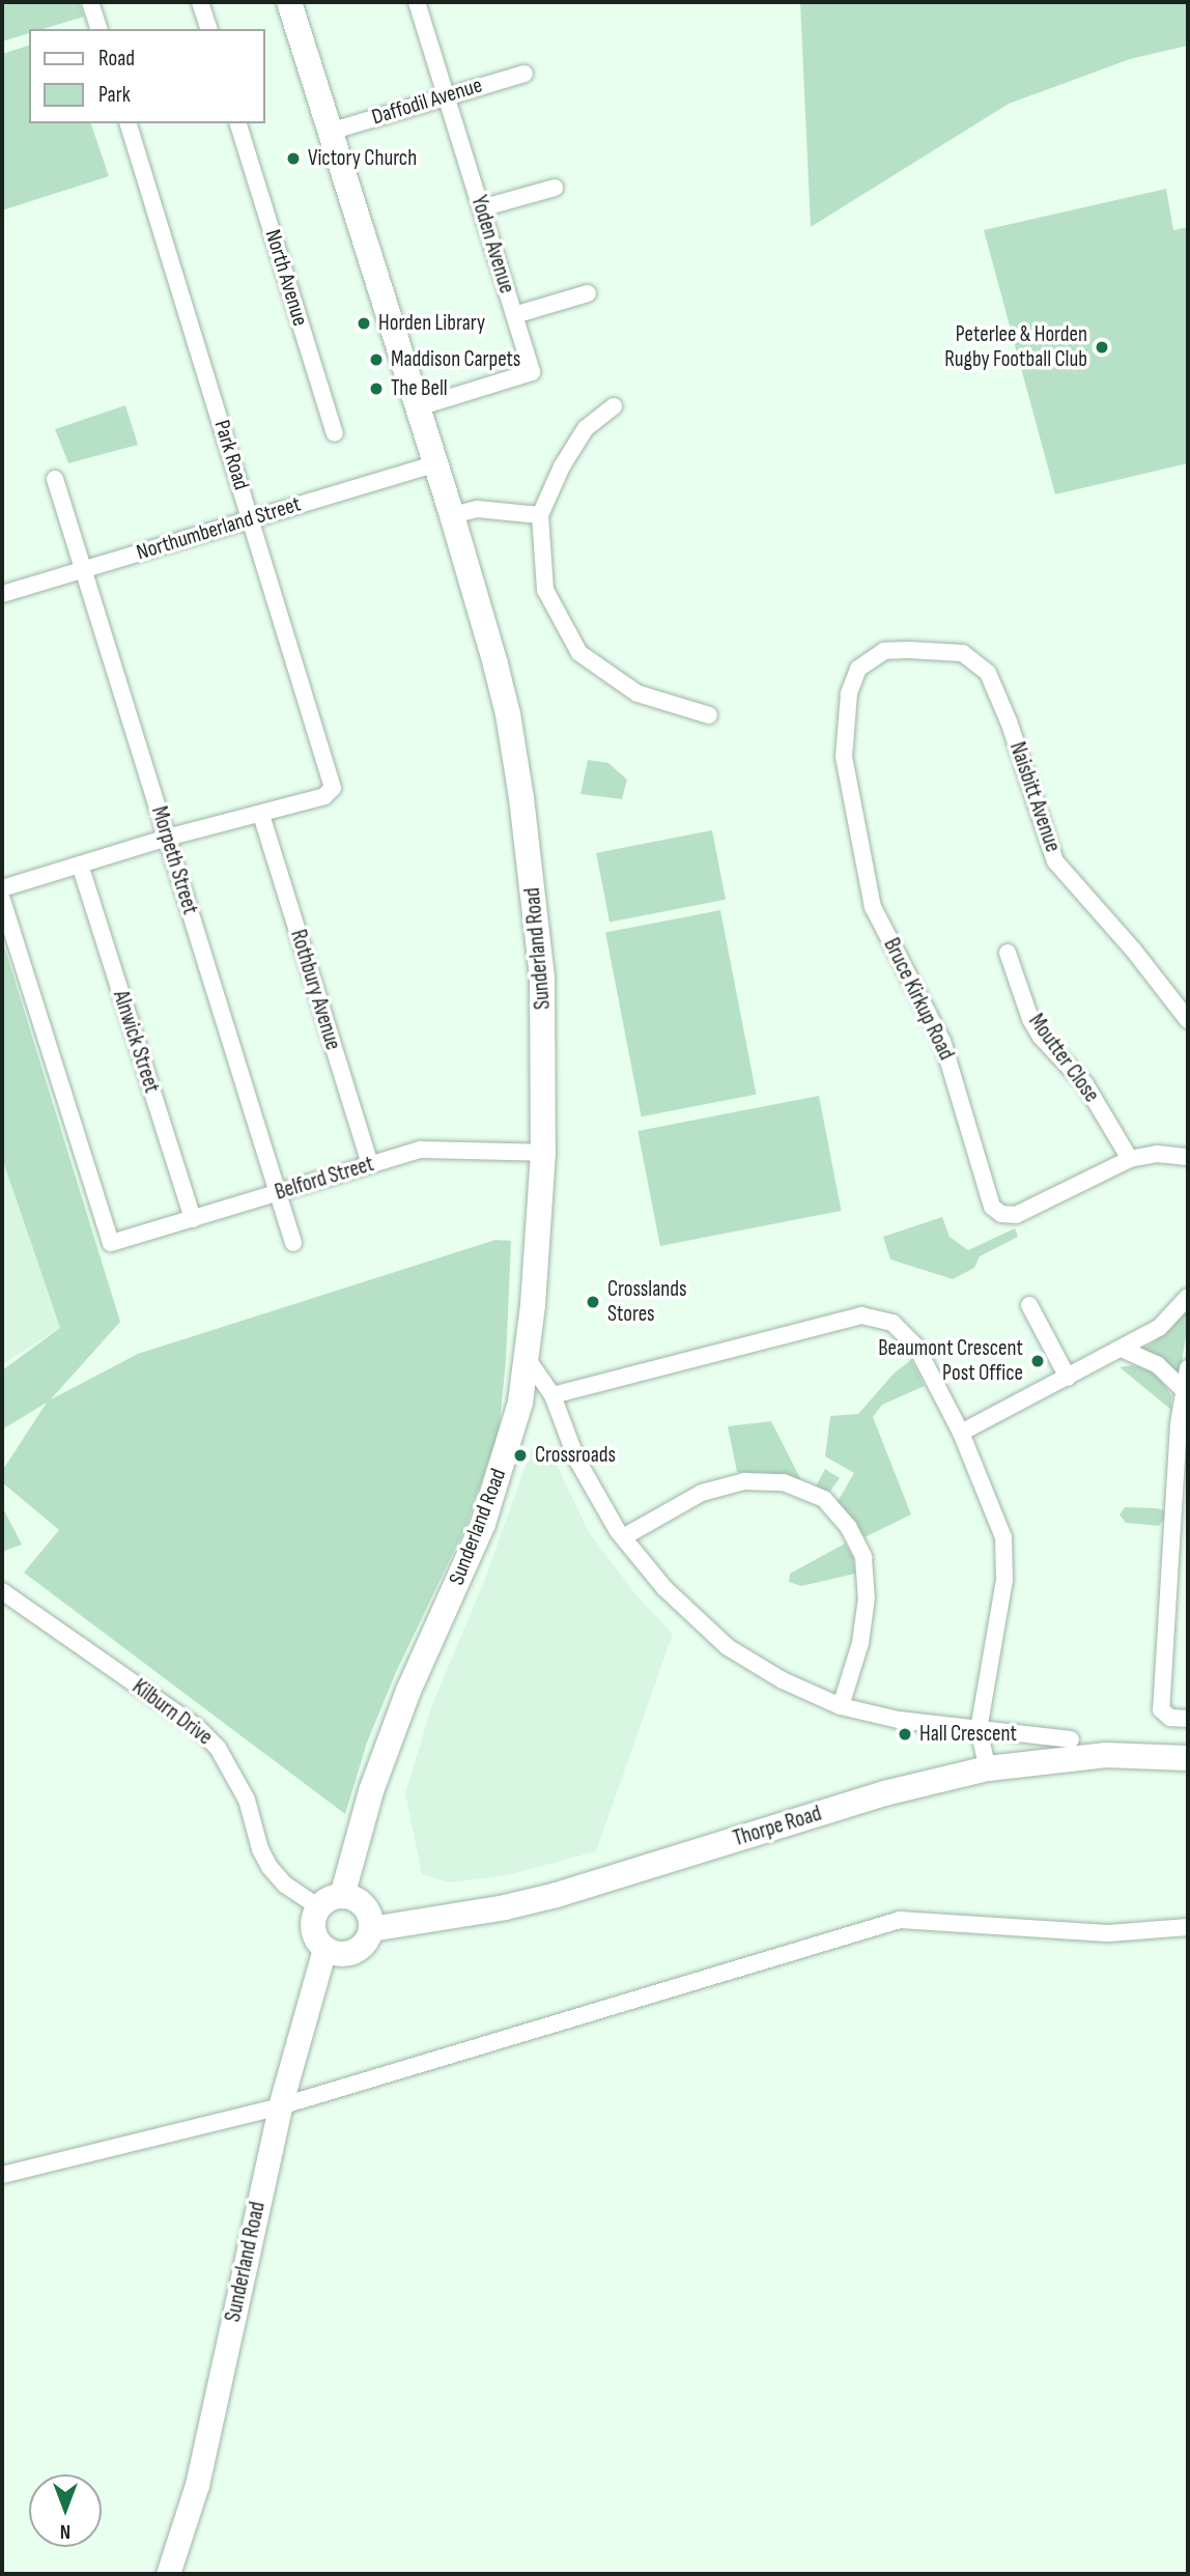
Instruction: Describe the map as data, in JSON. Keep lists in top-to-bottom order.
{
  "streets": {
    "main road": ["Sunderland Road", "Thorpe Road"],
    "street": [
      "Daffodil Avenue",
      "Yoden Avenue",
      "North Avenue",
      "Park Road",
      "Northumberland Street",
      "Naisbitt Avenue",
      "Morpeth Street",
      "Rothbury Avenue",
      "Bruce Kirkup Road",
      "Alnwick Street",
      "Moutter Close",
      "Belford Street",
      "Kilburn Drive"
    ]
  },
  "crossings": [
    ["Daffodil Avenue", "Yoden Avenue"],
    ["Daffodil Avenue", "Sunderland Road"],
    ["Yoden Avenue", "Sunderland Road"],
    ["Park Road", "Northumberland Street"],
    ["Park Road", "Rothbury Avenue"],
    ["Northumberland Street", "Morpeth Street"],
    ["Northumberland Street", "Sunderland Road"],
    ["Naisbitt Avenue", "Bruce Kirkup Road"],
    ["Morpeth Street", "Belford Street"],
    ["Sunderland Road", "Belford Street"],
    ["Sunderland Road", "Kilburn Drive"],
    ["Sunderland Road", "Thorpe Road"],
    ["Rothbury Avenue", "Belford Street"],
    ["Bruce Kirkup Road", "Moutter Close"],
    ["Alnwick Street", "Belford Street"],
    ["Kilburn Drive", "Thorpe Road"]
  ],
  "places": [
    "Victory Church",
    "Horden Library",
    "Peterlee & Horden Rugby Football Club",
    "Maddison Carpets",
    "The Bell",
    "Crosslands Stores",
    "Beaumont Crescent Post Office",
    "Crossroads",
    "Hall Crescent"
  ],
  "legend": ["Road", "Park"],
  "north": "bottom"
}
